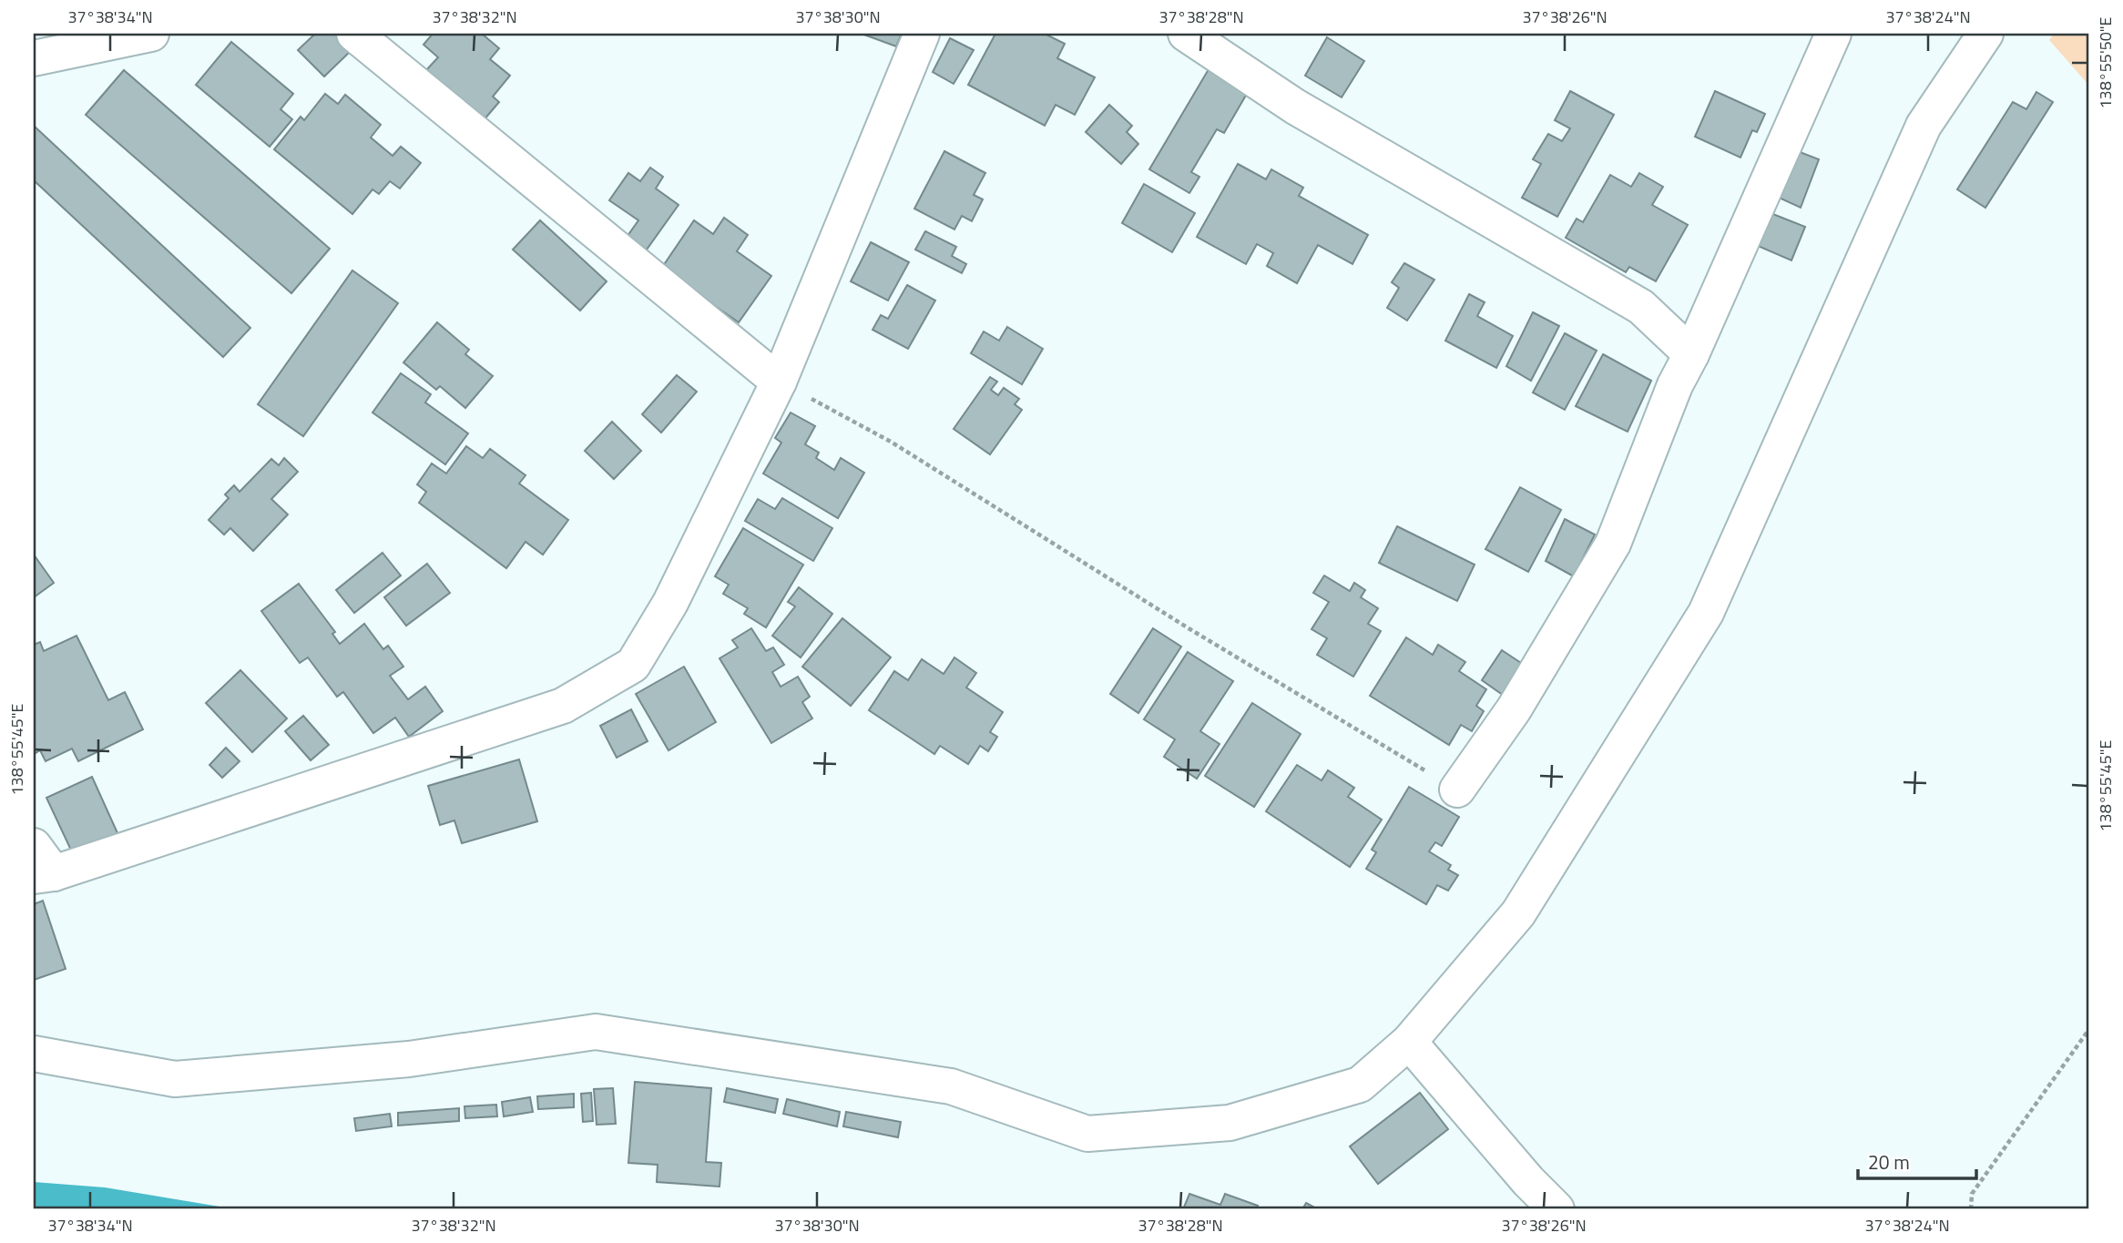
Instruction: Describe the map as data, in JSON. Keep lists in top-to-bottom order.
{
  "scale_bar": "20 m",
  "coordinates": [
    "37°38'34\"N",
    "37°38'32\"N",
    "37°38'30\"N",
    "37°38'28\"N",
    "37°38'26\"N",
    "37°38'24\"N",
    "138°55'50\"E",
    "138°55'45\"E"
  ]
}
